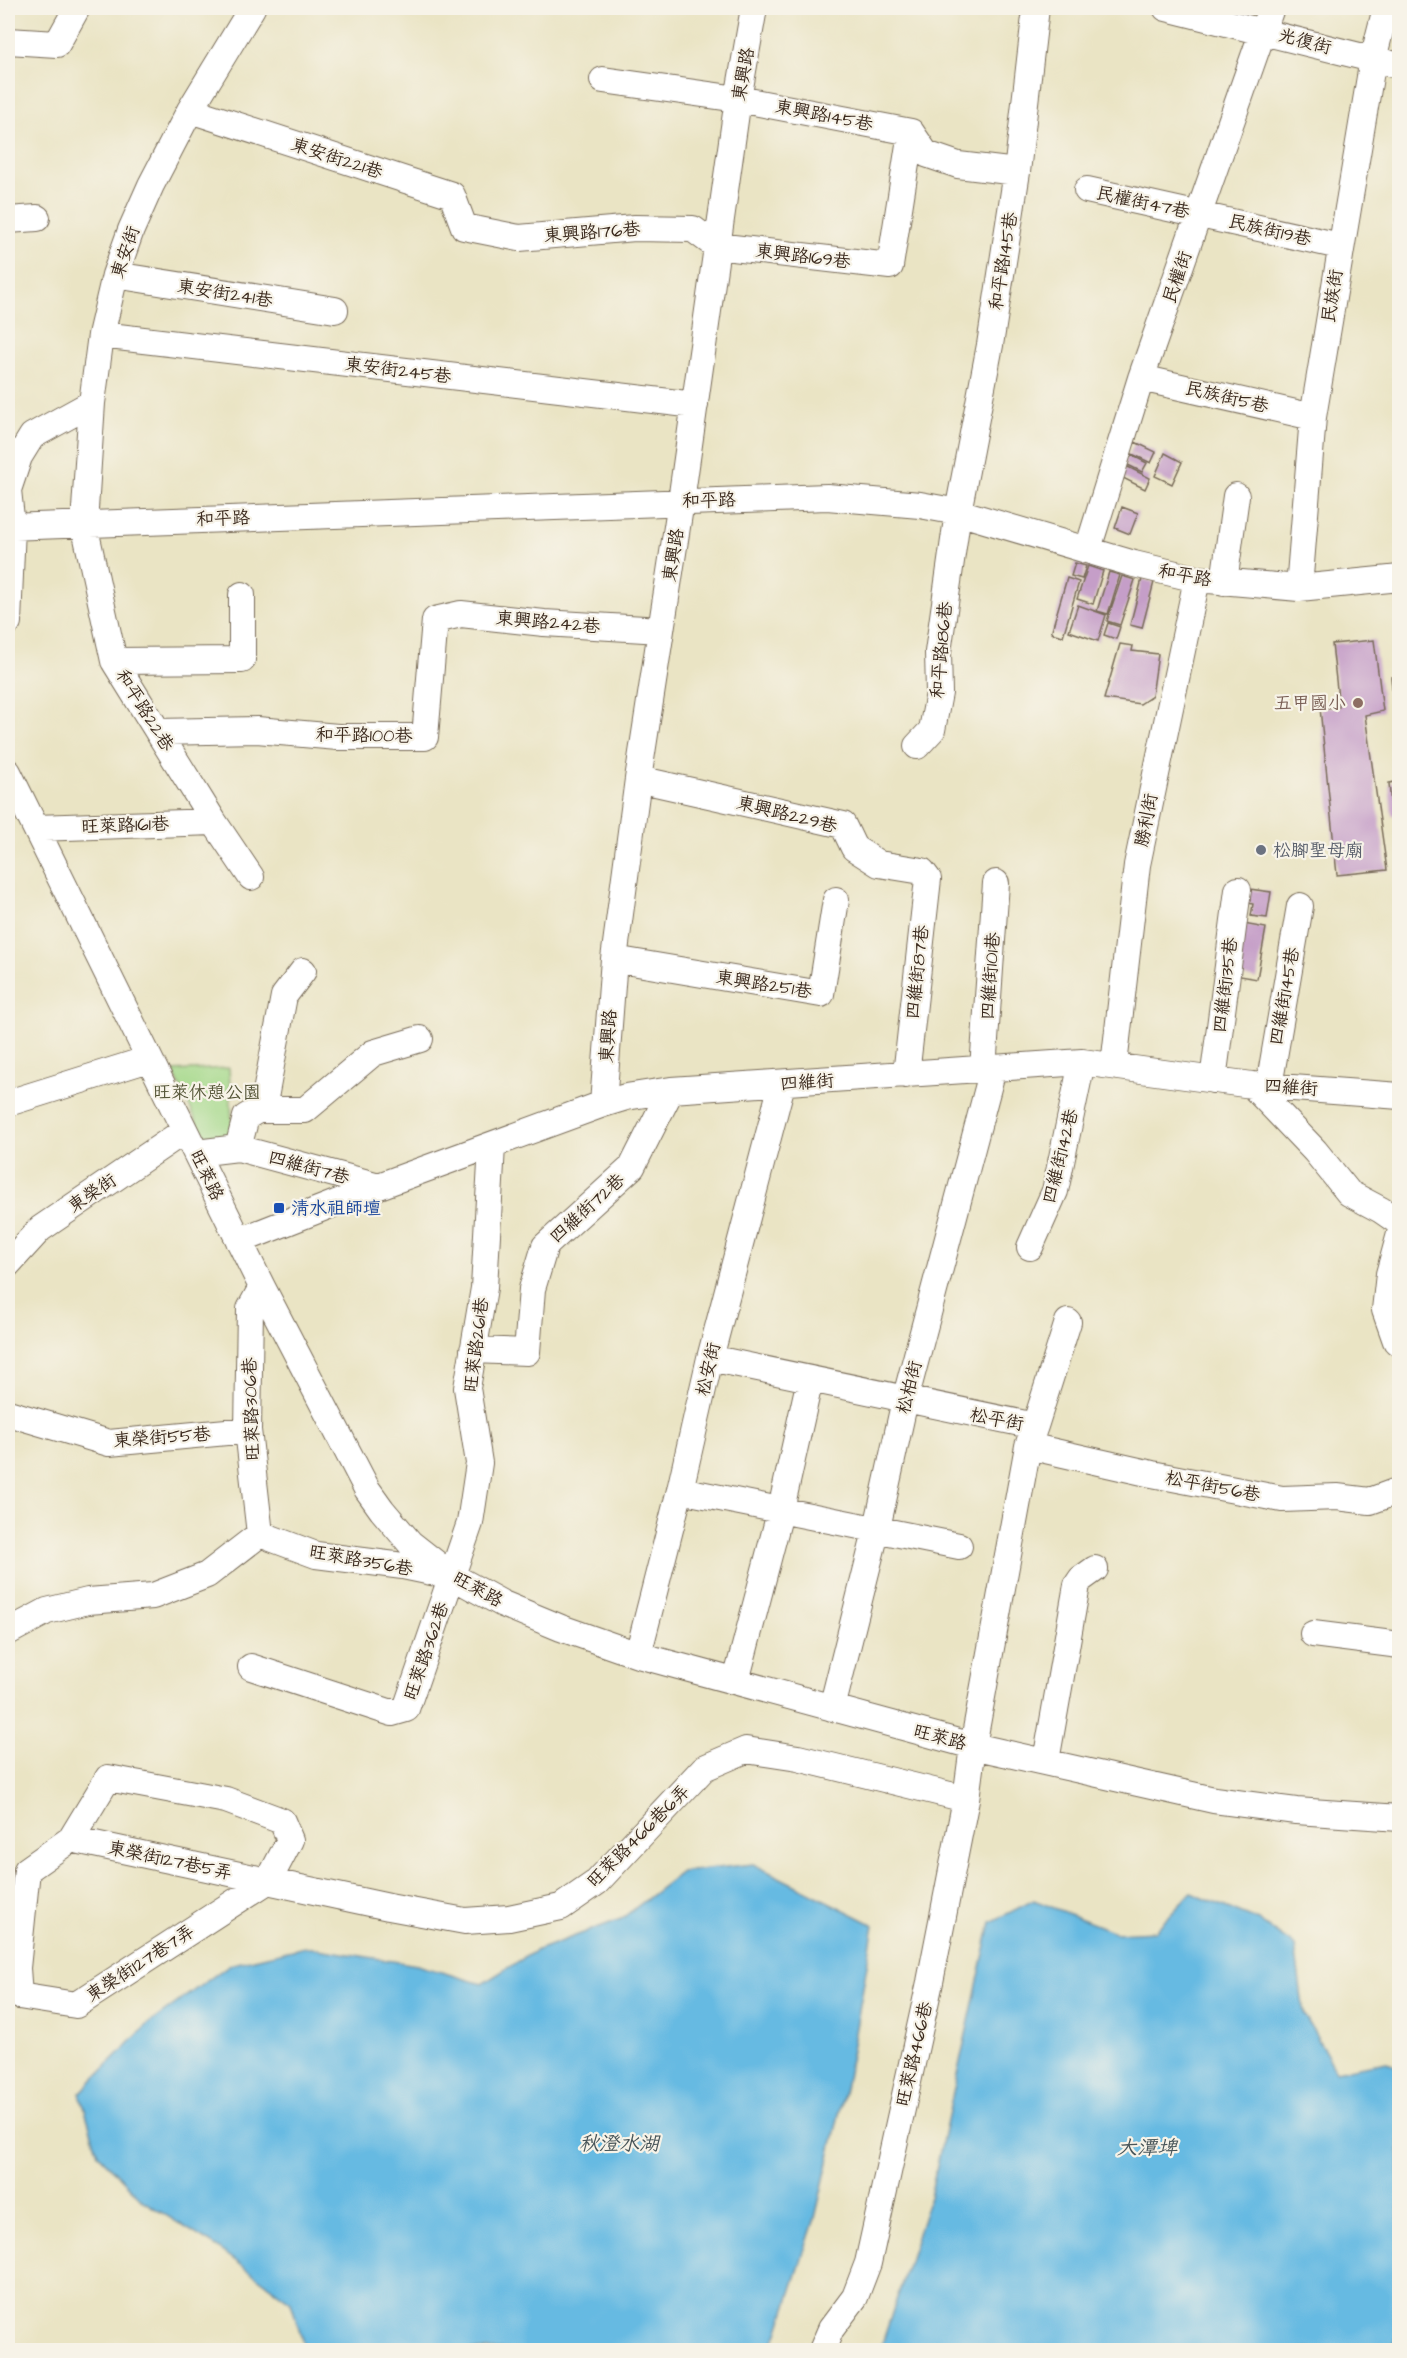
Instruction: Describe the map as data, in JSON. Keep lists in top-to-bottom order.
{
  "streets": {
    "street": [
      "光復街",
      "東興路",
      "東興路145巷",
      "東安街221巷",
      "民權街47巷",
      "民族街19巷",
      "東興路176巷",
      "東安街",
      "東興路169巷",
      "和平路145巷",
      "民權街",
      "東安街241巷",
      "民族街",
      "東安街245巷",
      "民族街5巷",
      "和平路",
      "東興路242巷",
      "和平路186巷",
      "和平路22巷",
      "和平路100巷",
      "東興路229巷",
      "勝利街",
      "旺萊路161巷",
      "四維街87巷",
      "四維街101巷",
      "東興路251巷",
      "四維街135巷",
      "四維街145巷",
      "四維街",
      "四維街142巷",
      "四維街7巷",
      "旺萊路",
      "東榮街",
      "四維街72巷",
      "旺萊路261巷",
      "松安街",
      "松柏街",
      "旺萊路306巷",
      "松平街",
      "東榮街55巷",
      "松平街56巷",
      "旺萊路356巷",
      "旺萊路362巷",
      "旺萊路466巷6弄",
      "東榮街127巷5弄",
      "東榮街127巷7弄",
      "旺萊路466巷"
    ]
  },
  "crossings": [
    ["光復街", "民權街"],
    ["光復街", "民族街"],
    ["東興路", "東興路145巷"],
    ["東興路", "東興路176巷"],
    ["東興路", "東興路169巷"],
    ["東興路", "東安街245巷"],
    ["東興路", "和平路"],
    ["東興路", "東興路242巷"],
    ["東興路", "東興路229巷"],
    ["東興路", "東興路251巷"],
    ["東興路", "四維街"],
    ["東興路145巷", "東興路169巷"],
    ["東安街221巷", "東興路176巷"],
    ["東安街221巷", "東安街"],
    ["民權街47巷", "民族街19巷"],
    ["民權街47巷", "民權街"],
    ["民族街19巷", "民權街"],
    ["民族街19巷", "民族街"],
    ["東興路176巷", "東興路169巷"],
    ["東安街", "東安街241巷"],
    ["東安街", "東安街245巷"],
    ["東安街", "和平路"],
    ["東安街", "和平路22巷"],
    ["和平路145巷", "和平路"],
    ["和平路145巷", "和平路186巷"],
    ["民權街", "民族街5巷"],
    ["民權街", "和平路"],
    ["民族街", "民族街5巷"],
    ["民族街", "和平路"],
    ["和平路", "和平路186巷"],
    ["和平路", "和平路22巷"],
    ["和平路", "勝利街"],
    ["東興路242巷", "和平路100巷"],
    ["和平路22巷", "和平路100巷"],
    ["和平路22巷", "旺萊路161巷"],
    ["東興路229巷", "四維街87巷"],
    ["勝利街", "四維街"],
    ["旺萊路161巷", "旺萊路"],
    ["四維街87巷", "四維街"],
    ["四維街101巷", "四維街"],
    ["四維街101巷", "松柏街"],
    ["四維街135巷", "四維街"],
    ["四維街145巷", "四維街"],
    ["四維街", "四維街142巷"],
    ["四維街", "四維街7巷"],
    ["四維街", "旺萊路"],
    ["四維街", "四維街72巷"],
    ["四維街", "旺萊路261巷"],
    ["四維街", "松安街"],
    ["四維街", "松柏街"],
    ["旺萊路", "東榮街"],
    ["旺萊路", "旺萊路261巷"],
    ["旺萊路", "松安街"],
    ["旺萊路", "松柏街"],
    ["旺萊路", "旺萊路306巷"],
    ["旺萊路", "松平街"],
    ["旺萊路", "旺萊路356巷"],
    ["旺萊路", "旺萊路362巷"],
    ["旺萊路", "旺萊路466巷"],
    ["四維街72巷", "旺萊路261巷"],
    ["旺萊路261巷", "旺萊路356巷"],
    ["旺萊路261巷", "旺萊路362巷"],
    ["松安街", "松平街"],
    ["松柏街", "松平街"],
    ["旺萊路306巷", "東榮街55巷"],
    ["旺萊路306巷", "旺萊路356巷"],
    ["松平街", "松平街56巷"],
    ["松平街", "旺萊路466巷"],
    ["旺萊路356巷", "旺萊路362巷"],
    ["旺萊路466巷6弄", "東榮街127巷5弄"],
    ["旺萊路466巷6弄", "東榮街127巷7弄"],
    ["旺萊路466巷6弄", "旺萊路466巷"],
    ["東榮街127巷5弄", "東榮街127巷7弄"]
  ],
  "water": ["秋澄水湖", "大潭埤"],
  "parks": ["旺萊休憩公園"],
  "places": {
    "other": ["五甲國小", "松腳聖母廟"],
    "transit": ["清水祖師壇"]
  }
}
